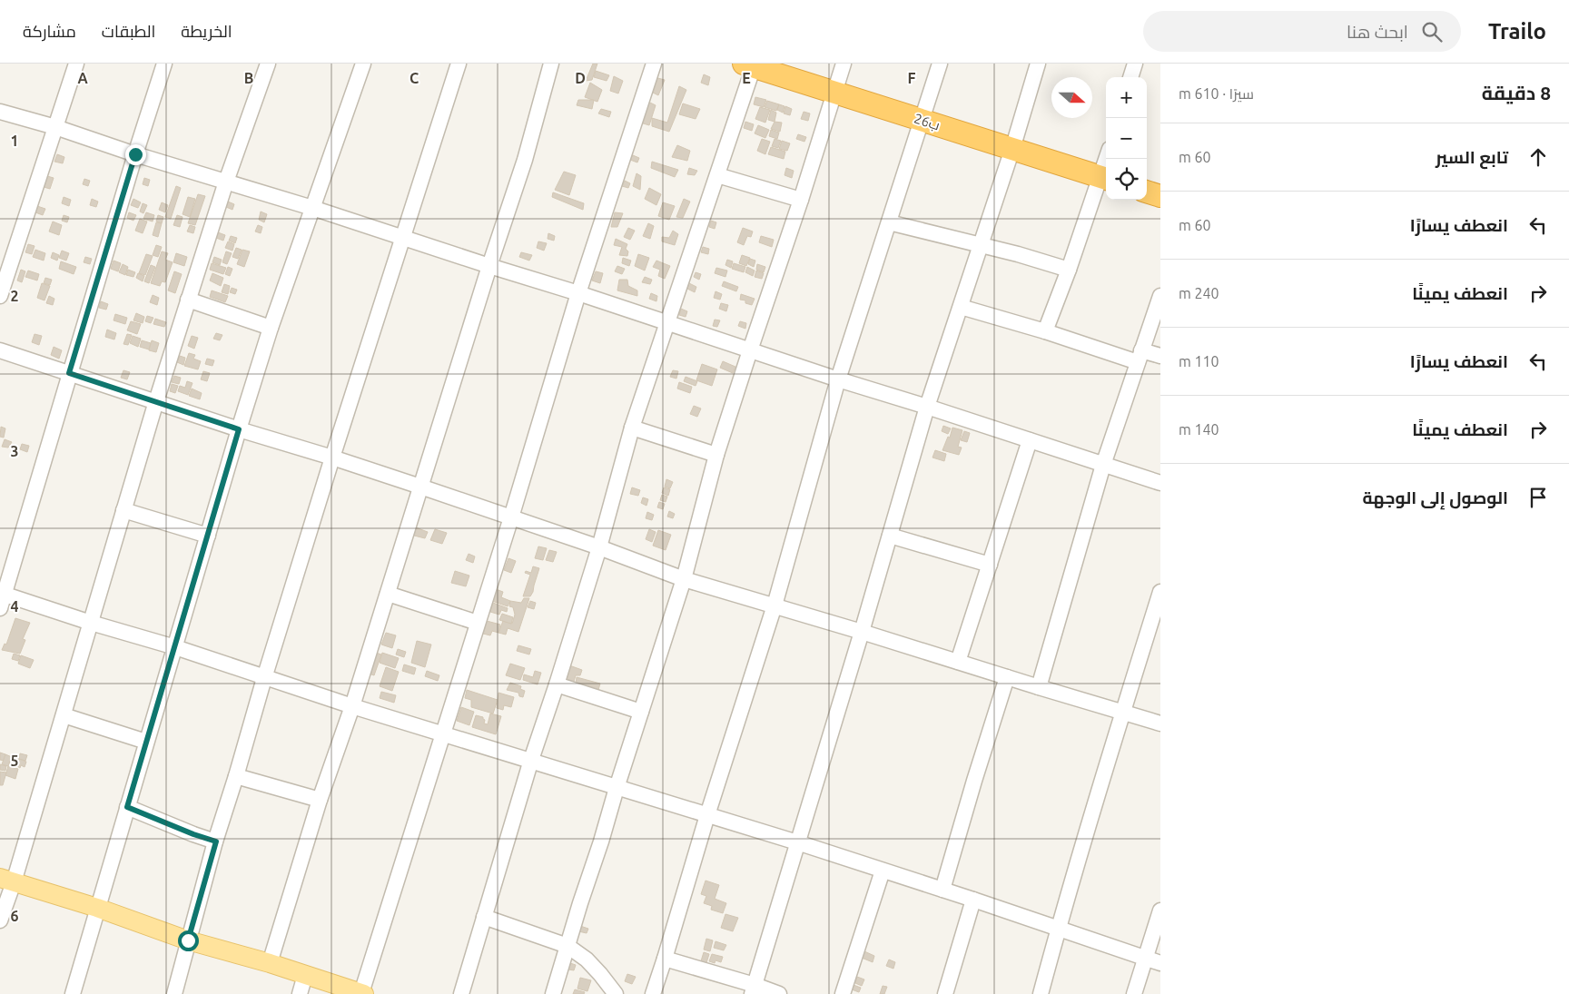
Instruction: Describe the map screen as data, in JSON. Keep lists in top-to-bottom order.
{
  "streets": {
    "highway": ["26ب"]
  },
  "north": "right",
  "page": {
    "header": "Trailo",
    "search": "ابحث هنا",
    "nav": ["الخريطة", "الطبقات", "مشاركة"],
    "heading": ["8 دقيقة", "سيرًا · 610 m"],
    "map_buttons": ["+", "−"],
    "list": [
      ["تابع السير", "60 m"],
      ["انعطف يسارًا", "60 m"],
      ["انعطف يمينًا", "240 m"],
      ["انعطف يسارًا", "110 m"],
      ["انعطف يمينًا", "140 m"],
      "الوصول إلى الوجهة"
    ]
  },
  "grid": {
    "columns": [
      "A",
      "B",
      "C",
      "D",
      "E",
      "F"
    ],
    "rows": [
      "1",
      "2",
      "3",
      "4",
      "5",
      "6"
    ]
  }
}
